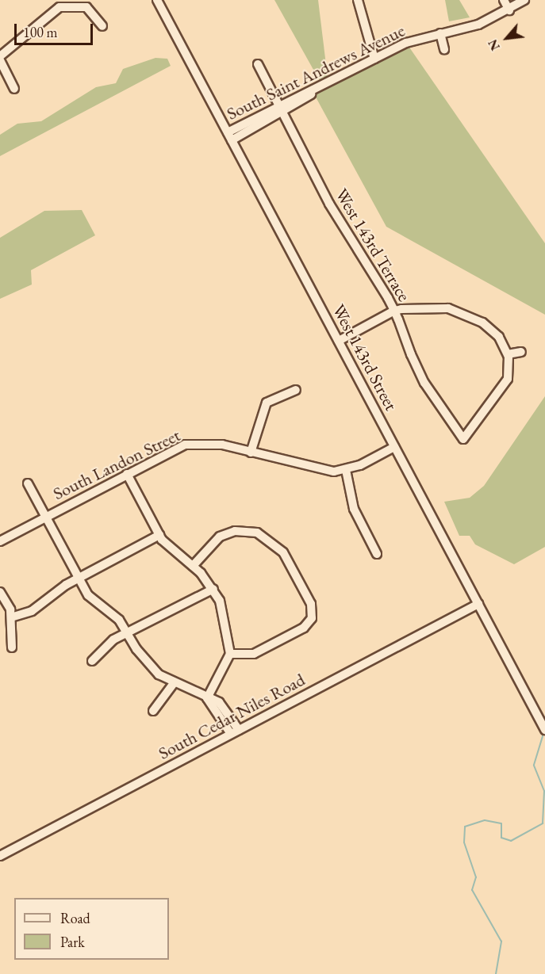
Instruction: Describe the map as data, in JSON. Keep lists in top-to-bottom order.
{
  "streets": {
    "street": [
      "South Saint Andrews Avenue",
      "West 143rd Terrace",
      "West 143rd Street",
      "South Landon Street",
      "South Cedar Niles Road"
    ]
  },
  "crossings": [
    ["South Saint Andrews Avenue", "West 143rd Terrace"],
    ["South Saint Andrews Avenue", "West 143rd Street"],
    ["West 143rd Street", "South Landon Street"],
    ["West 143rd Street", "South Cedar Niles Road"]
  ],
  "legend": ["Road", "Park"],
  "scale_bar": "100 m",
  "north": "bottom left"
}
